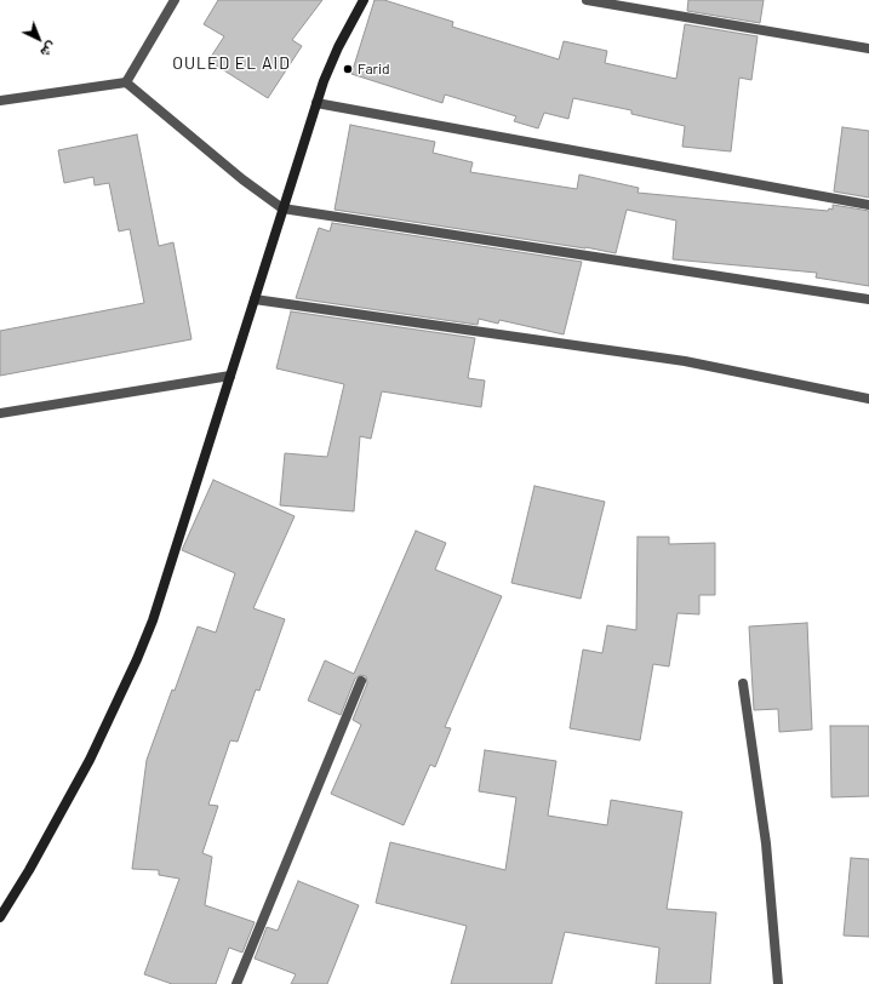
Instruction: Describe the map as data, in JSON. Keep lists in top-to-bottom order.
{
  "districts": ["OULED EL AID"],
  "places": ["Farid"],
  "north": "bottom right"
}
